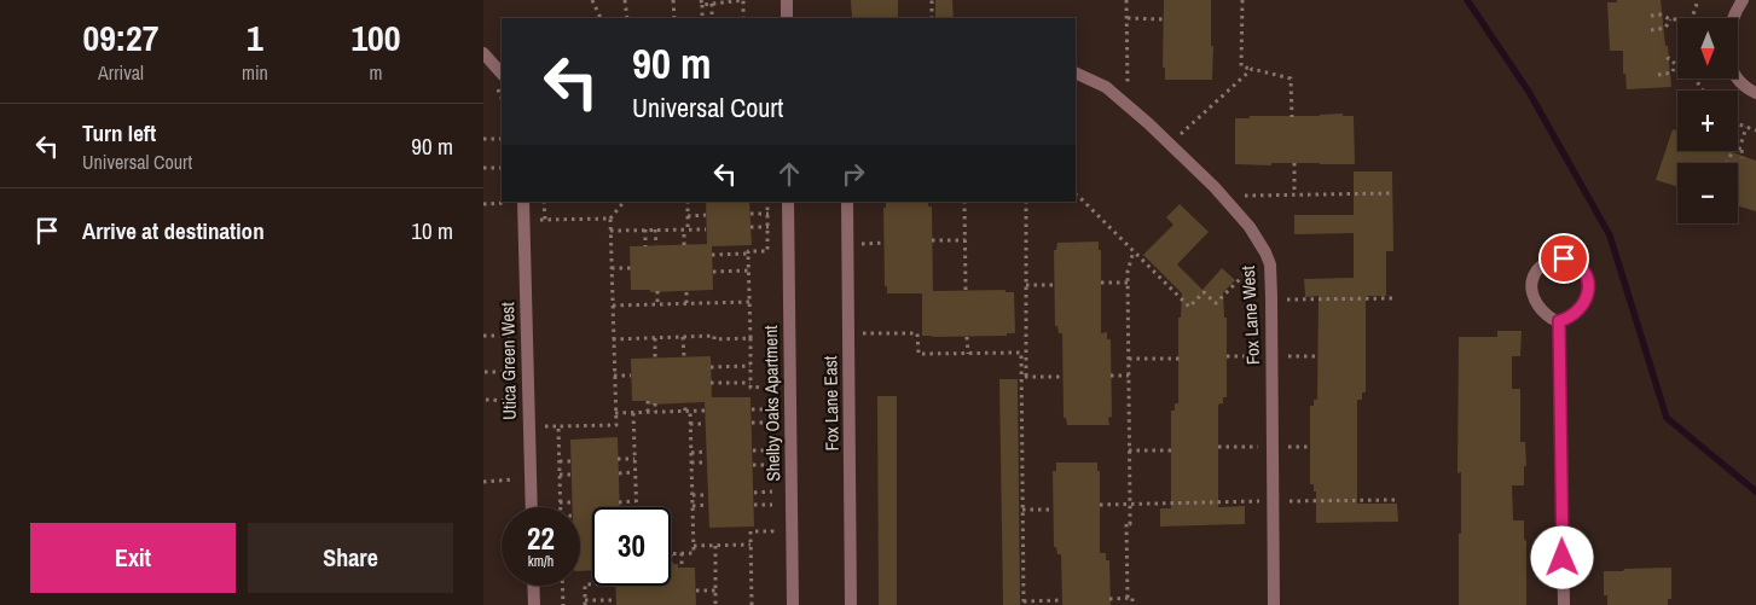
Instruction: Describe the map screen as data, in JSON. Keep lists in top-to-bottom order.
{
  "streets": {
    "street": [
      "Fox Lane West",
      "Utica Green West",
      "Shelby Oaks Apartment",
      "Fox Lane East"
    ]
  },
  "north": "bottom",
  "page": {
    "eta": [
      "09:27",
      "Arrival",
      "1",
      "min",
      "100",
      "m"
    ],
    "map_buttons": ["+", "−"],
    "turn": ["90 m", "Universal Court"],
    "list": [
      {
        "name": "Turn left",
        "note": "Universal Court",
        "value": "90 m"
      },
      {
        "name": "Arrive at destination",
        "value": "10 m"
      }
    ],
    "speed": "22 km/h",
    "limit": "30",
    "buttons": ["Exit", "Share"]
  }
}
